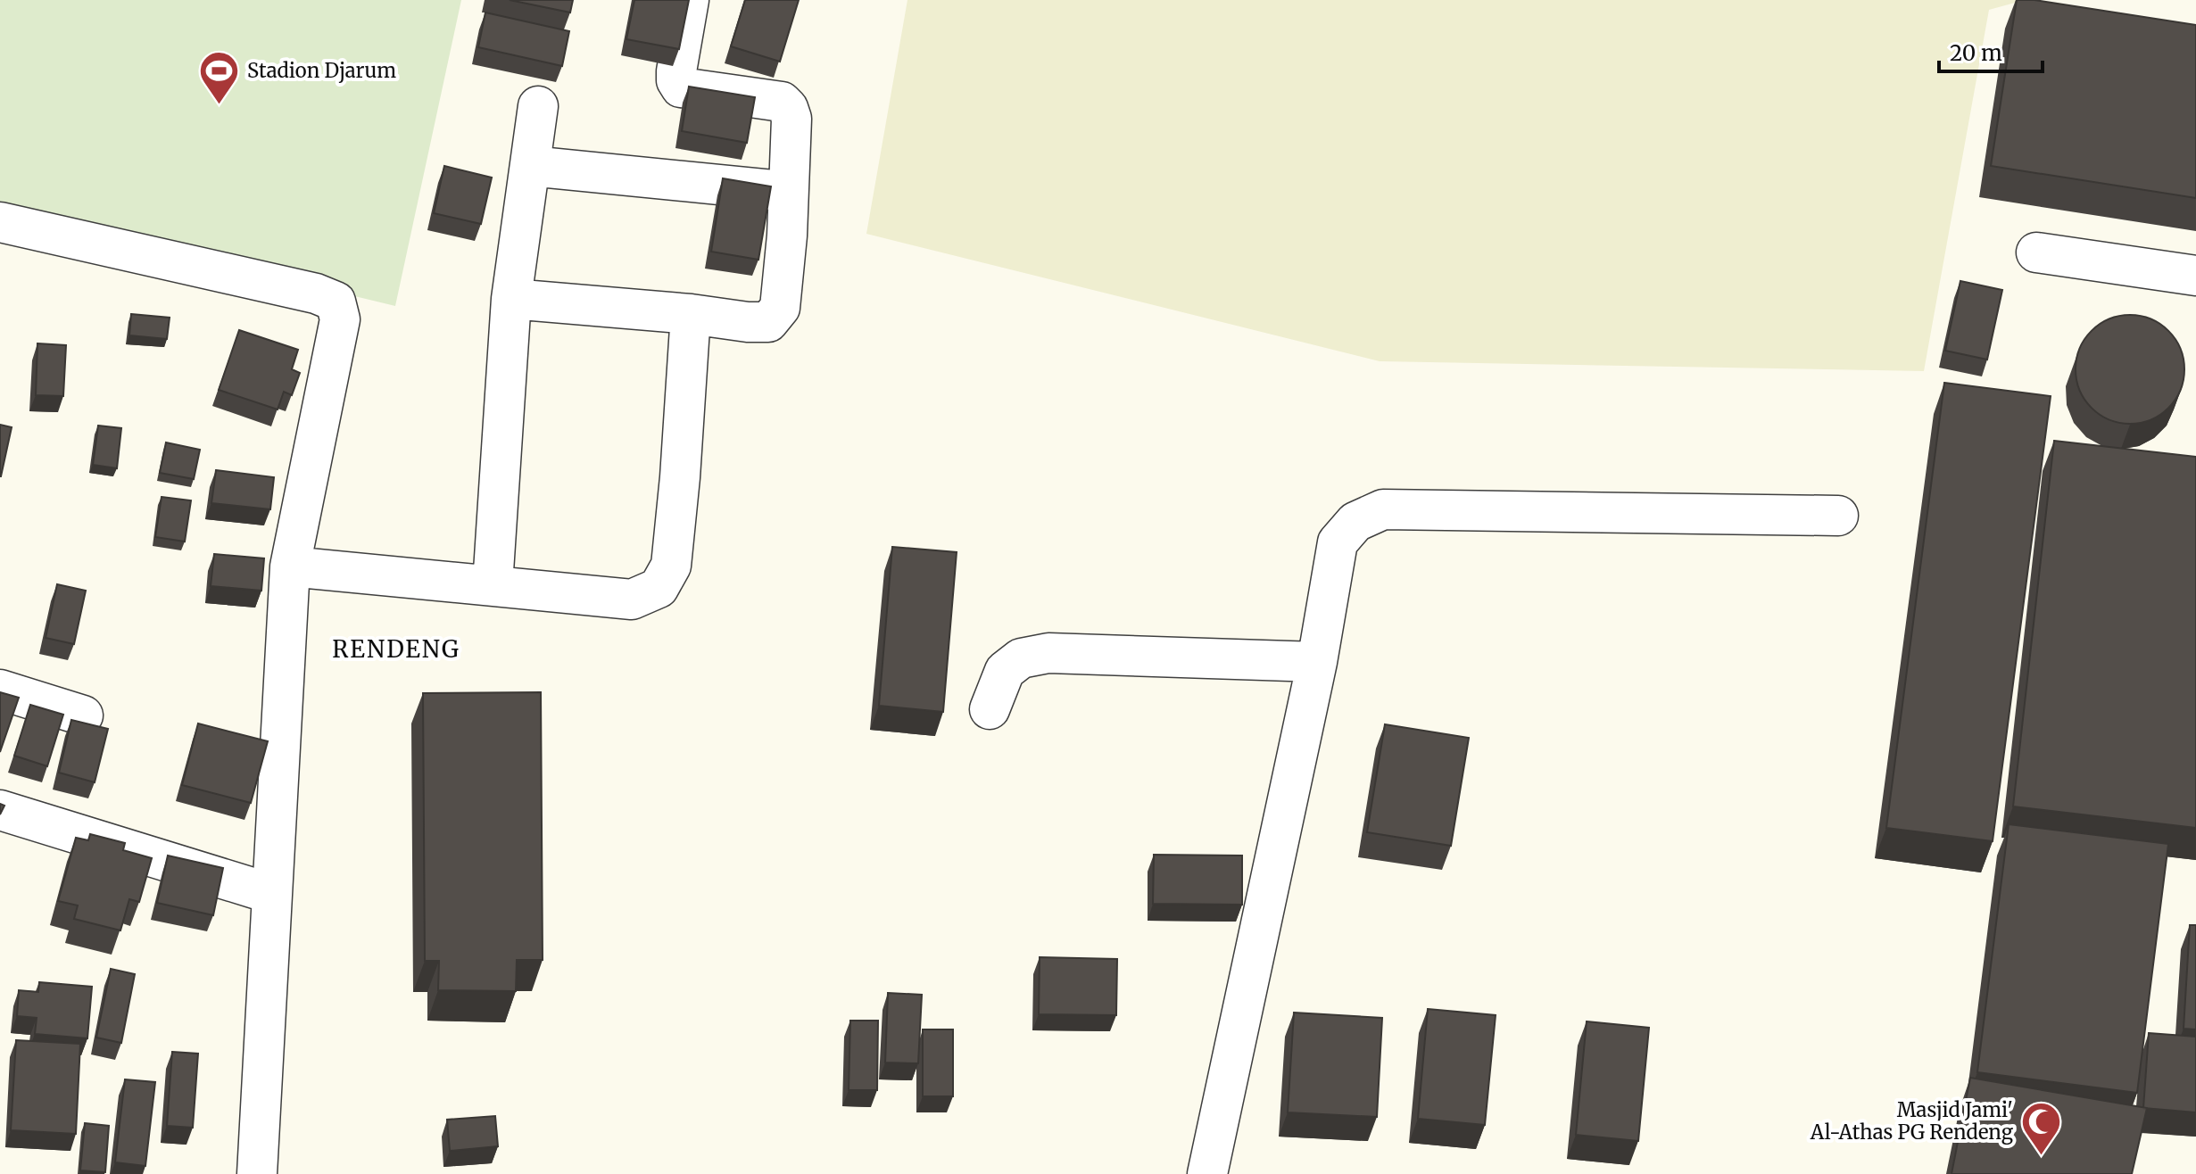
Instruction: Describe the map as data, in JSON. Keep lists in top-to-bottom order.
{
  "districts": ["RENDENG"],
  "places": {
    "sports": ["Stadion Djarum"],
    "mosque": ["Masjid Jami' Al-Athas PG Rendeng"]
  },
  "scale_bar": "20 m"
}
